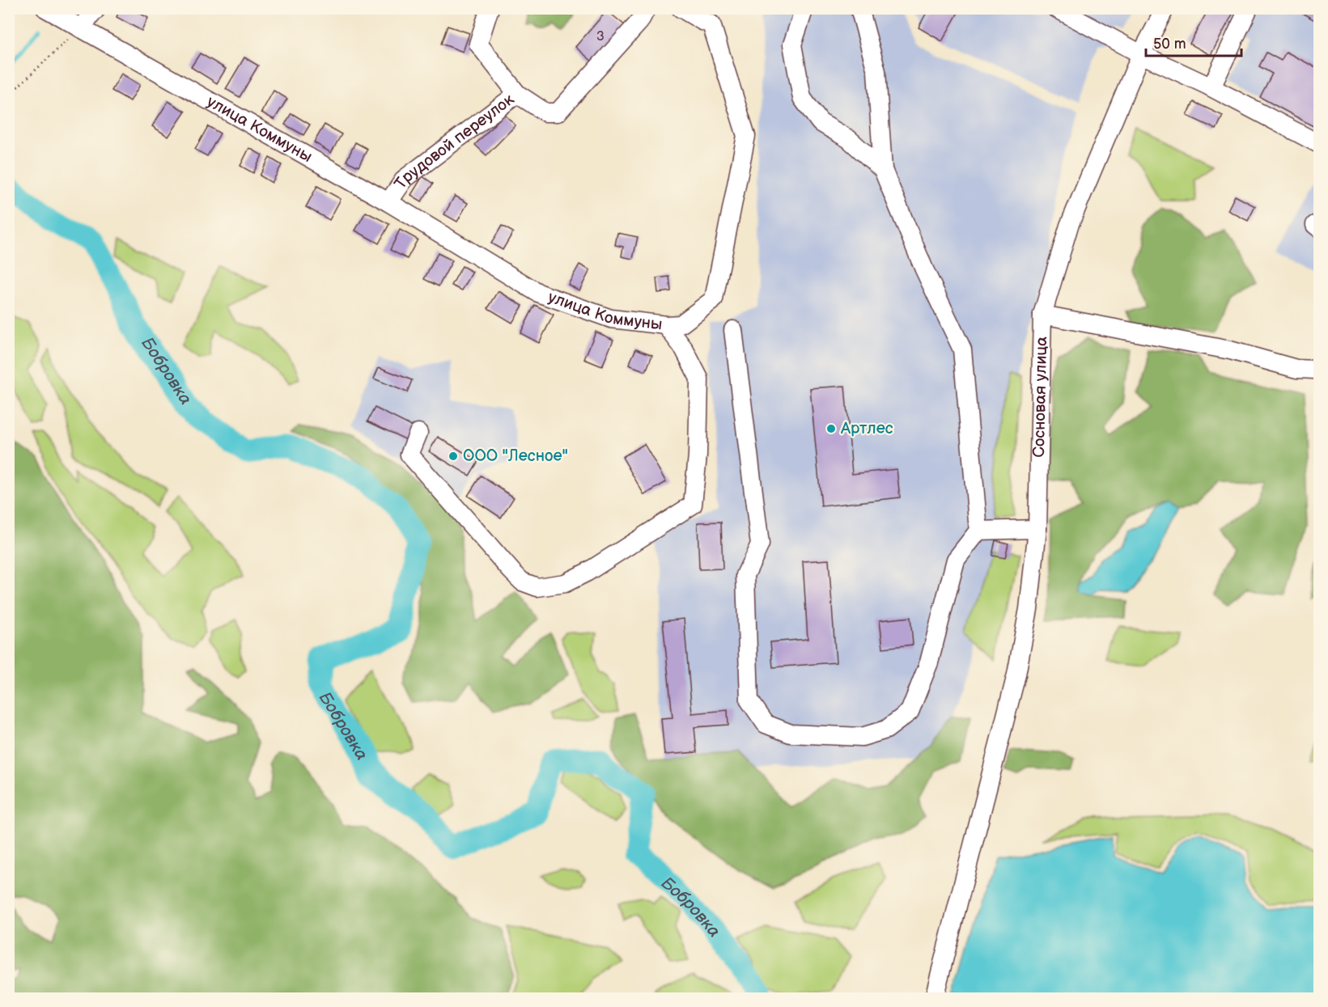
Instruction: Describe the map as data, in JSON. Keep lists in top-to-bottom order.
{
  "streets": {
    "street": ["улица Коммуны", "Трудовой переулок", "Сосновая улица"]
  },
  "crossings": [
    ["улица Коммуны", "Трудовой переулок"]
  ],
  "water": ["Бобровка"],
  "places": ["Артлес", "ООО \"Лесное\""],
  "house_numbers": ["3"],
  "scale_bar": "50 m"
}
